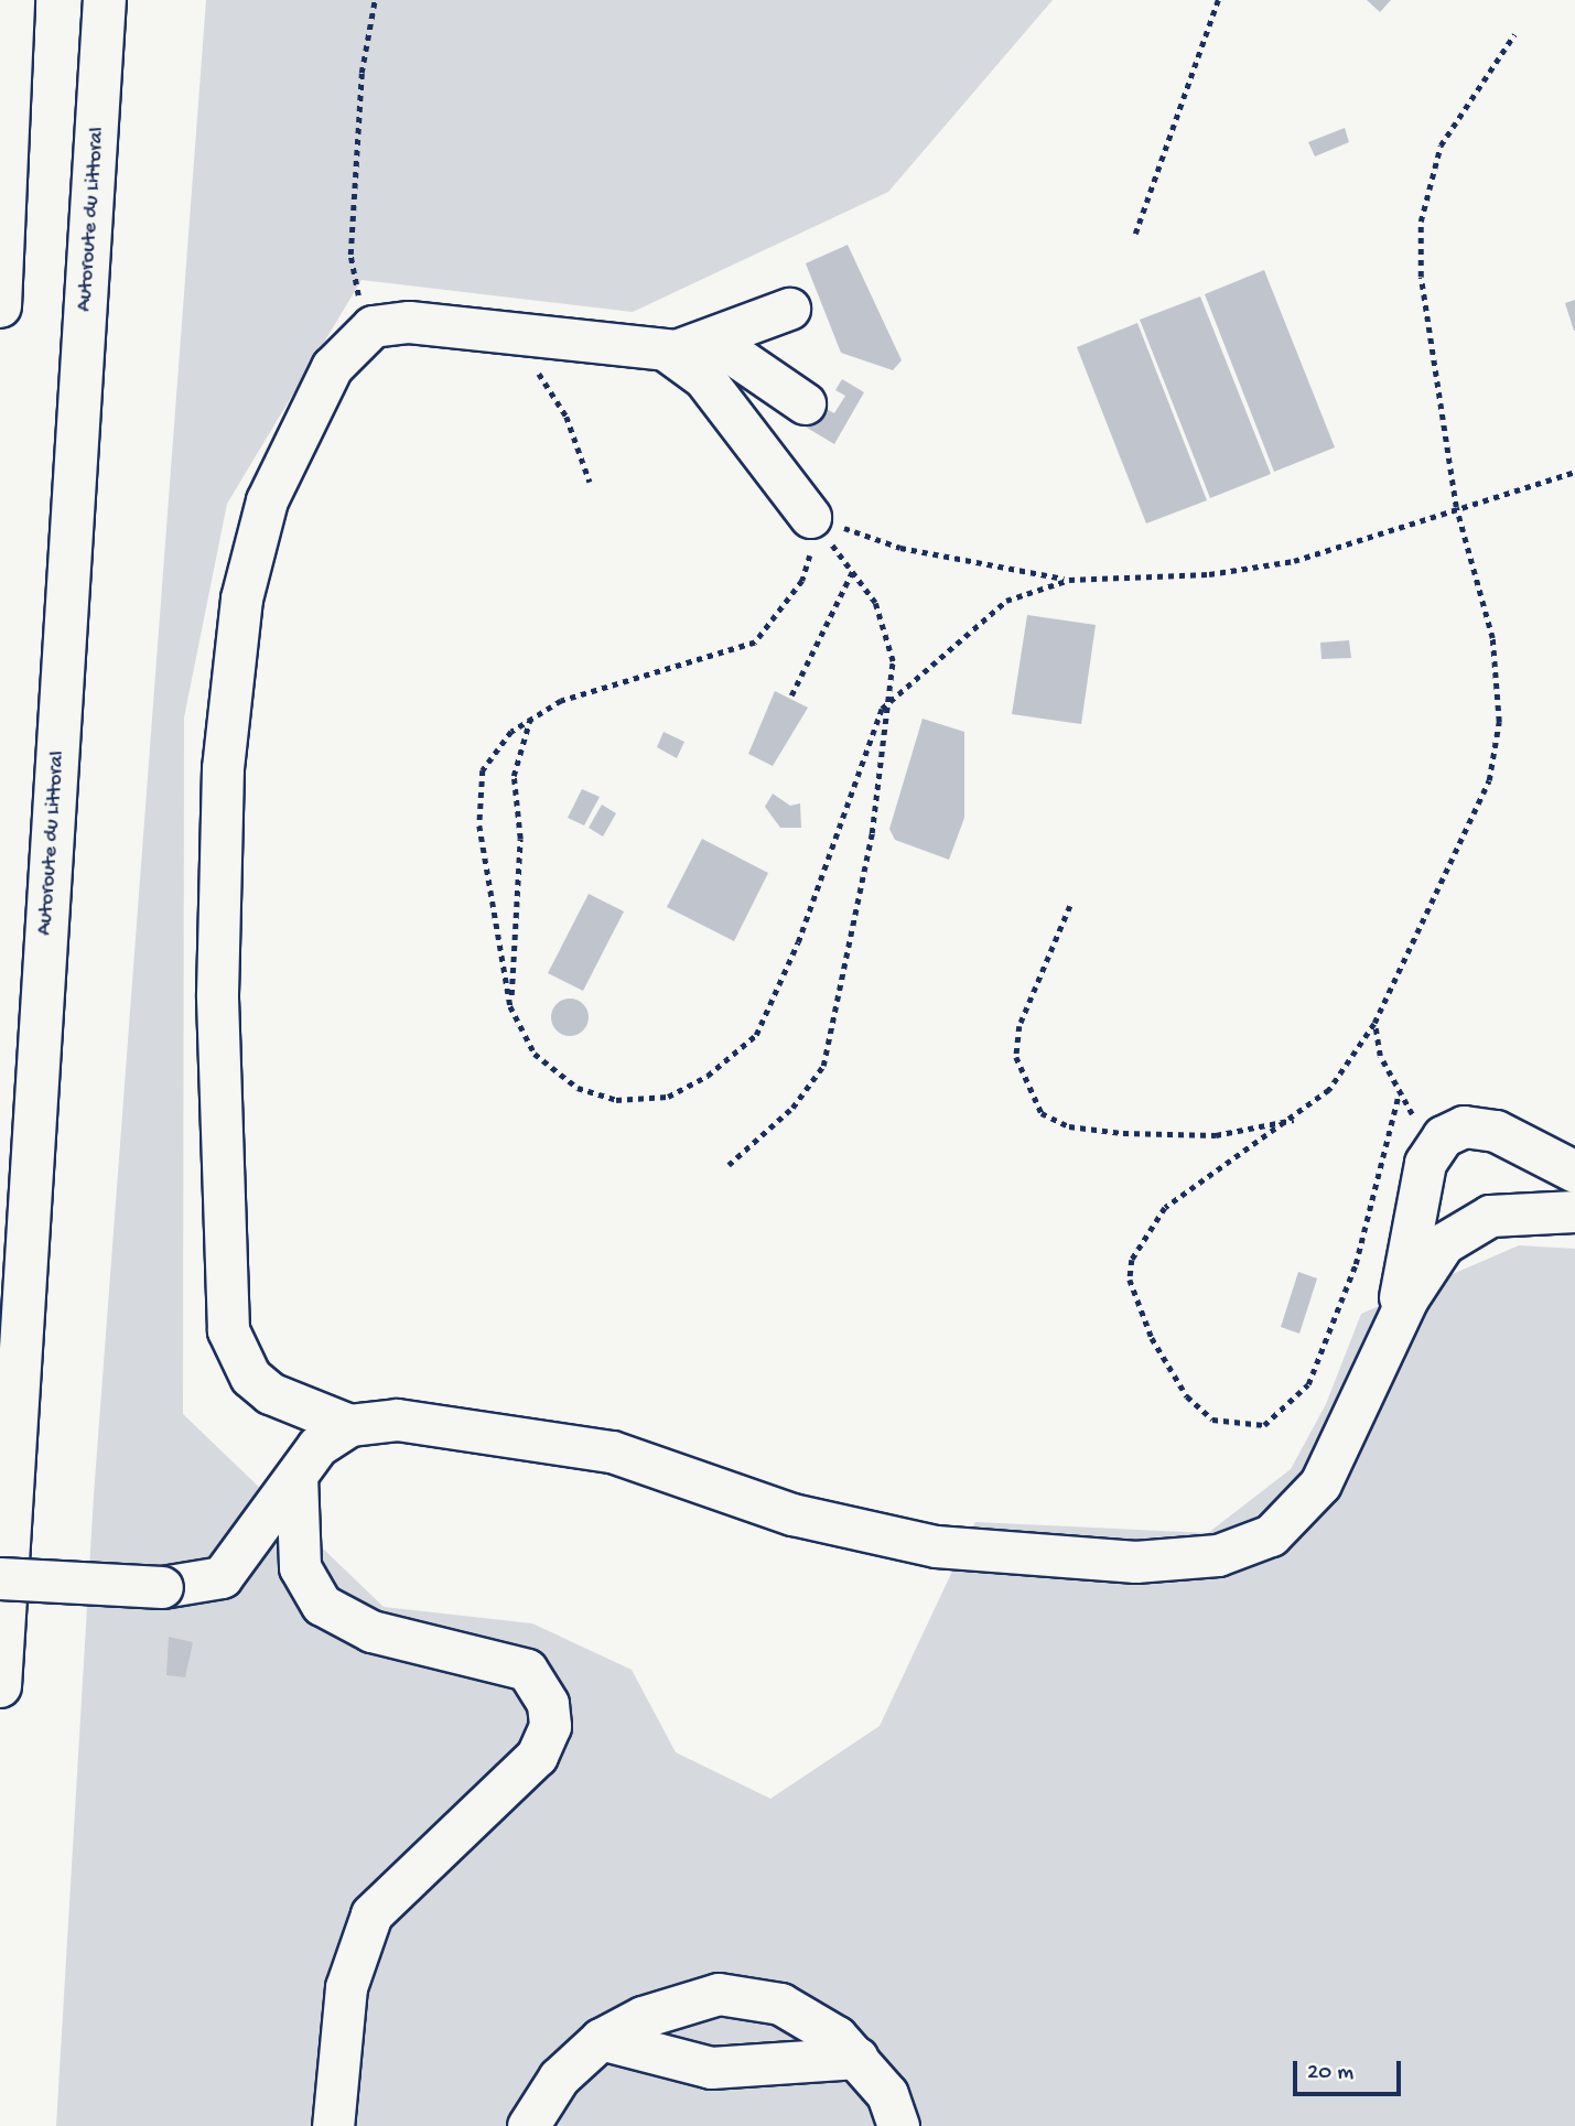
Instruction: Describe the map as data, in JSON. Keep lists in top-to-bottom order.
{
  "streets": {
    "highway": ["Autoroute du Littoral"]
  },
  "scale_bar": "20 m"
}
